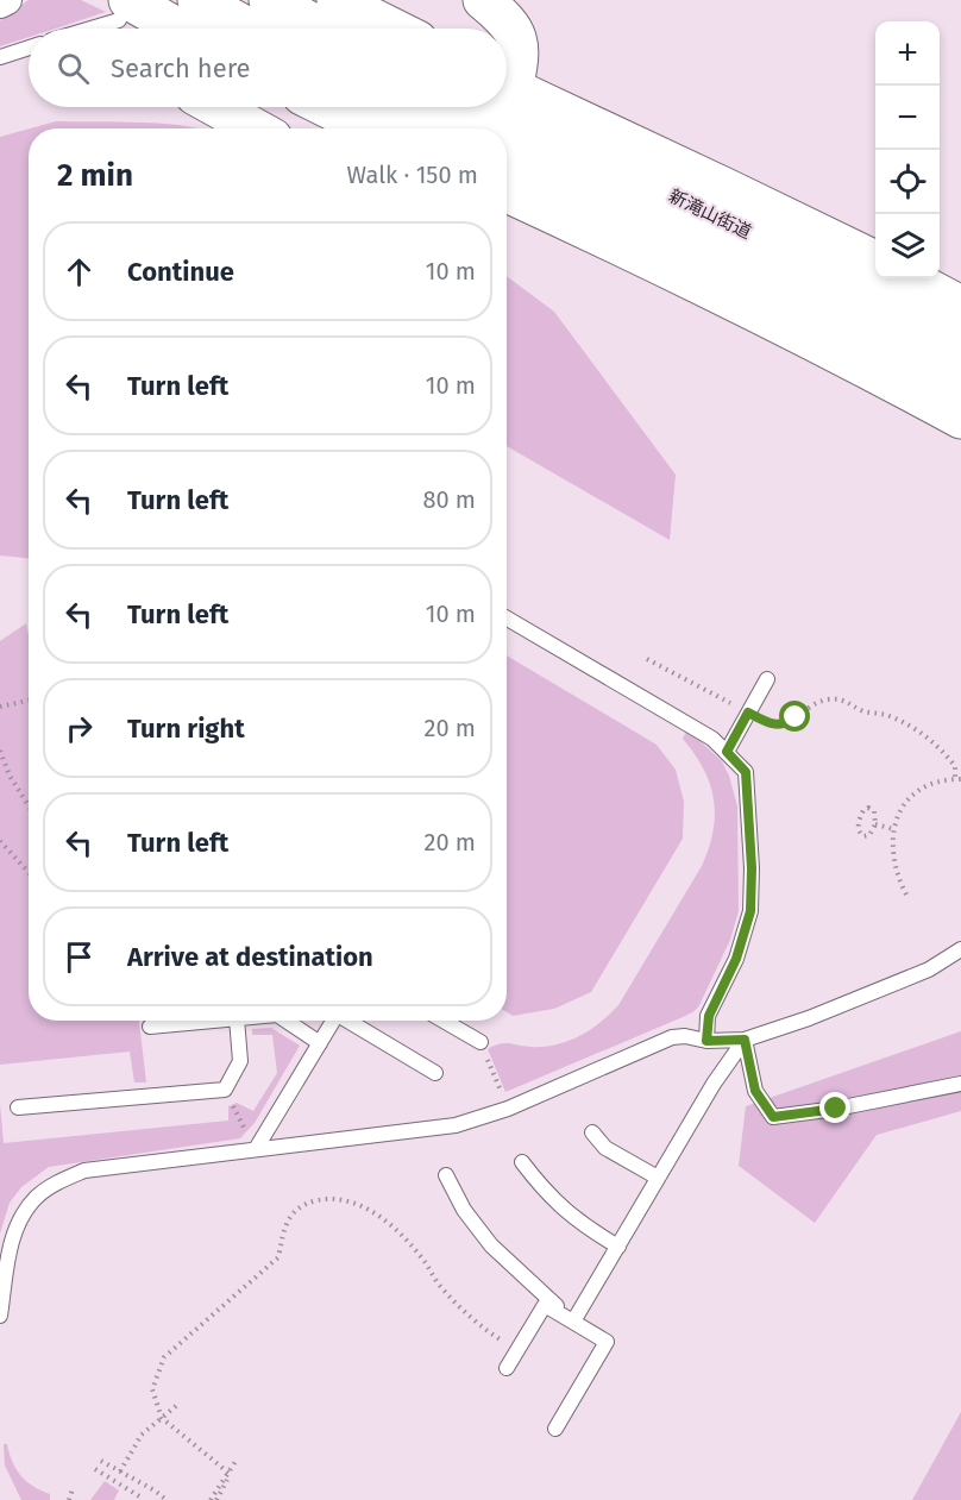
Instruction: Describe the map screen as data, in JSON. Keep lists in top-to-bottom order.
{
  "streets": {
    "main road": ["新滝山街道"]
  },
  "page": {
    "map_buttons": ["+", "−"],
    "search": "Search here",
    "heading": ["2 min", "Walk · 150 m"],
    "list": [
      ["Continue", "10 m"],
      ["Turn left", "10 m"],
      ["Turn left", "80 m"],
      ["Turn left", "10 m"],
      ["Turn right", "20 m"],
      ["Turn left", "20 m"],
      "Arrive at destination"
    ]
  }
}
